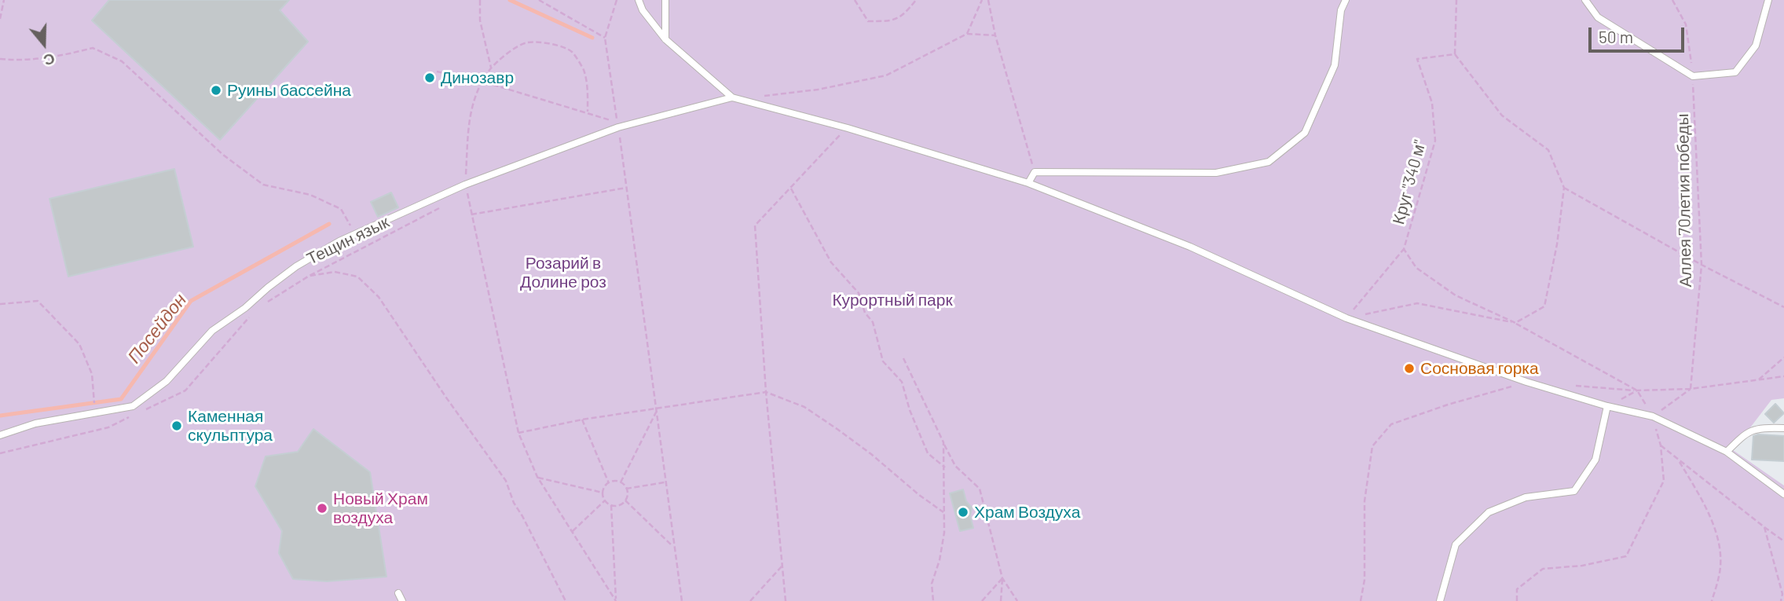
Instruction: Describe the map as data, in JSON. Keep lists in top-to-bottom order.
{
  "streets": {
    "lane": ["Тещин язык"],
    "path": ["Круг \"340 м\"", "Аллея 70летия победы"]
  },
  "water": ["Посейдон"],
  "parks": ["Розарий в Долине роз", "Курортный парк"],
  "places": [
    "Динозавр",
    "Руины бассейна",
    "Сосновая горка",
    "Каменная скульптура",
    "Новый Храм воздуха",
    "Храм Воздуха"
  ],
  "scale_bar": "50 m",
  "north": "bottom"
}
